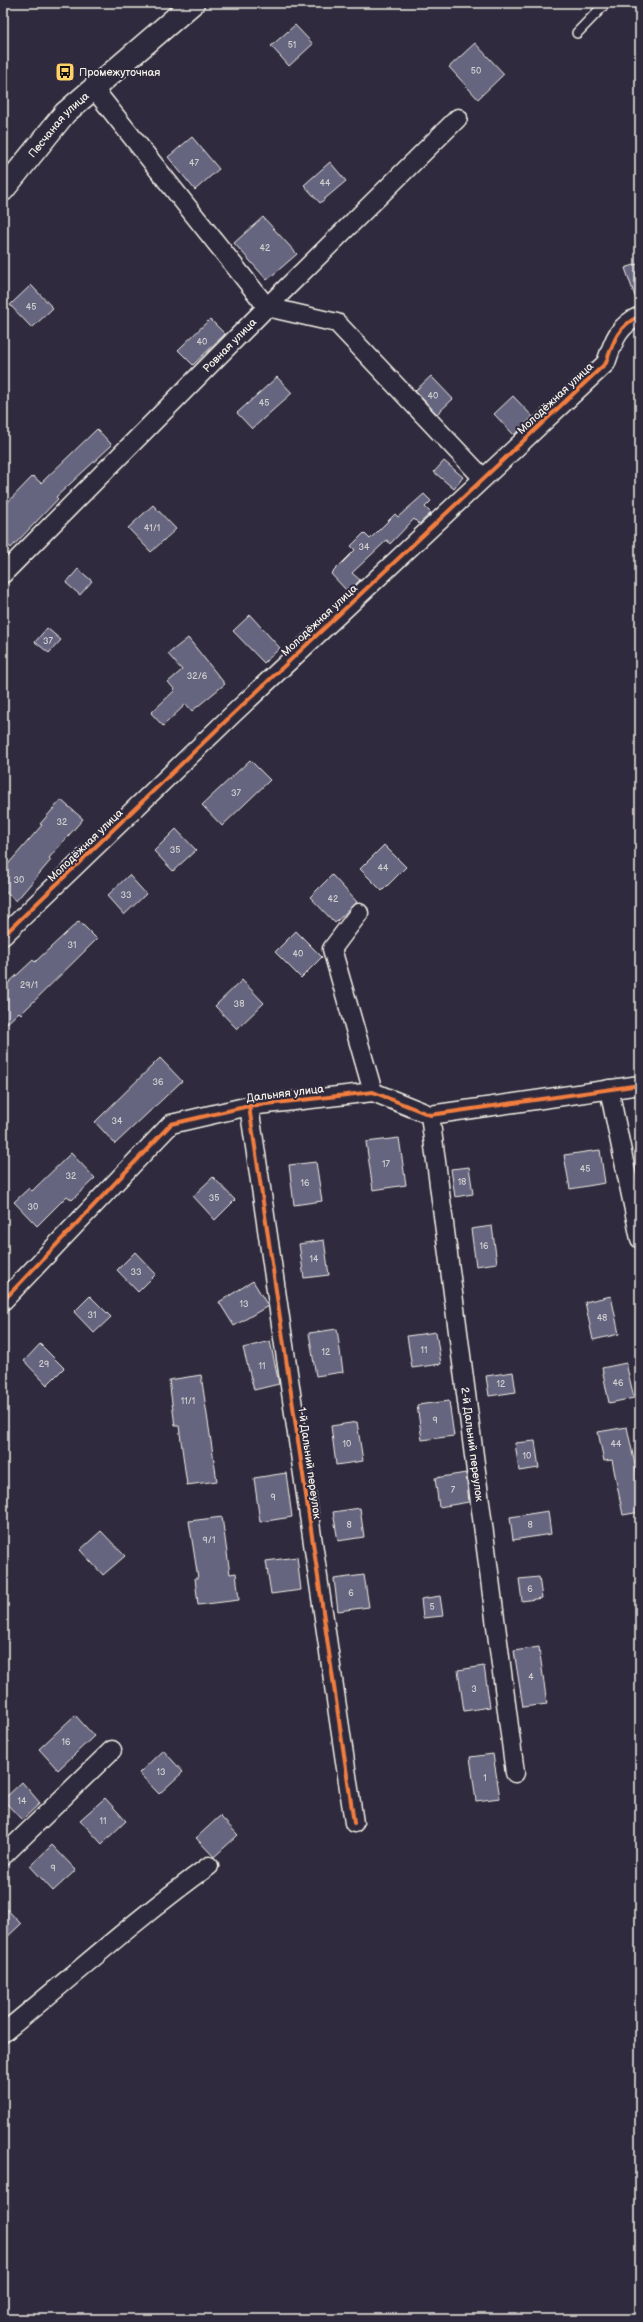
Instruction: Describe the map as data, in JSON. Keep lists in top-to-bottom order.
{
  "streets": {
    "street": [
      "Песчаная улица",
      "Ровная улица",
      "Молодёжная улица",
      "Дальняя улица",
      "2-й Дальний переулок",
      "1-й Дальний переулок"
    ]
  },
  "crossings": [
    ["Дальняя улица", "2-й Дальний переулок"],
    ["Дальняя улица", "1-й Дальний переулок"]
  ],
  "places": {
    "bus stop": ["Промежуточная"]
  },
  "house_numbers": [
    "51",
    "50",
    "47",
    "44",
    "42",
    "45",
    "40",
    "40",
    "45",
    "41/1",
    "34",
    "37",
    "32/6",
    "37",
    "32",
    "35",
    "44",
    "30",
    "33",
    "42",
    "31",
    "40",
    "29/1",
    "38",
    "36",
    "34",
    "17",
    "45",
    "32",
    "18",
    "16",
    "35",
    "30",
    "16",
    "14",
    "33",
    "13",
    "31",
    "48",
    "11",
    "12",
    "29",
    "11",
    "46",
    "12",
    "11/1",
    "9",
    "10",
    "44",
    "10",
    "7",
    "9",
    "8",
    "8",
    "9/1",
    "6",
    "6",
    "5",
    "4",
    "3",
    "16",
    "13",
    "1",
    "14",
    "11",
    "9"
  ]
}
